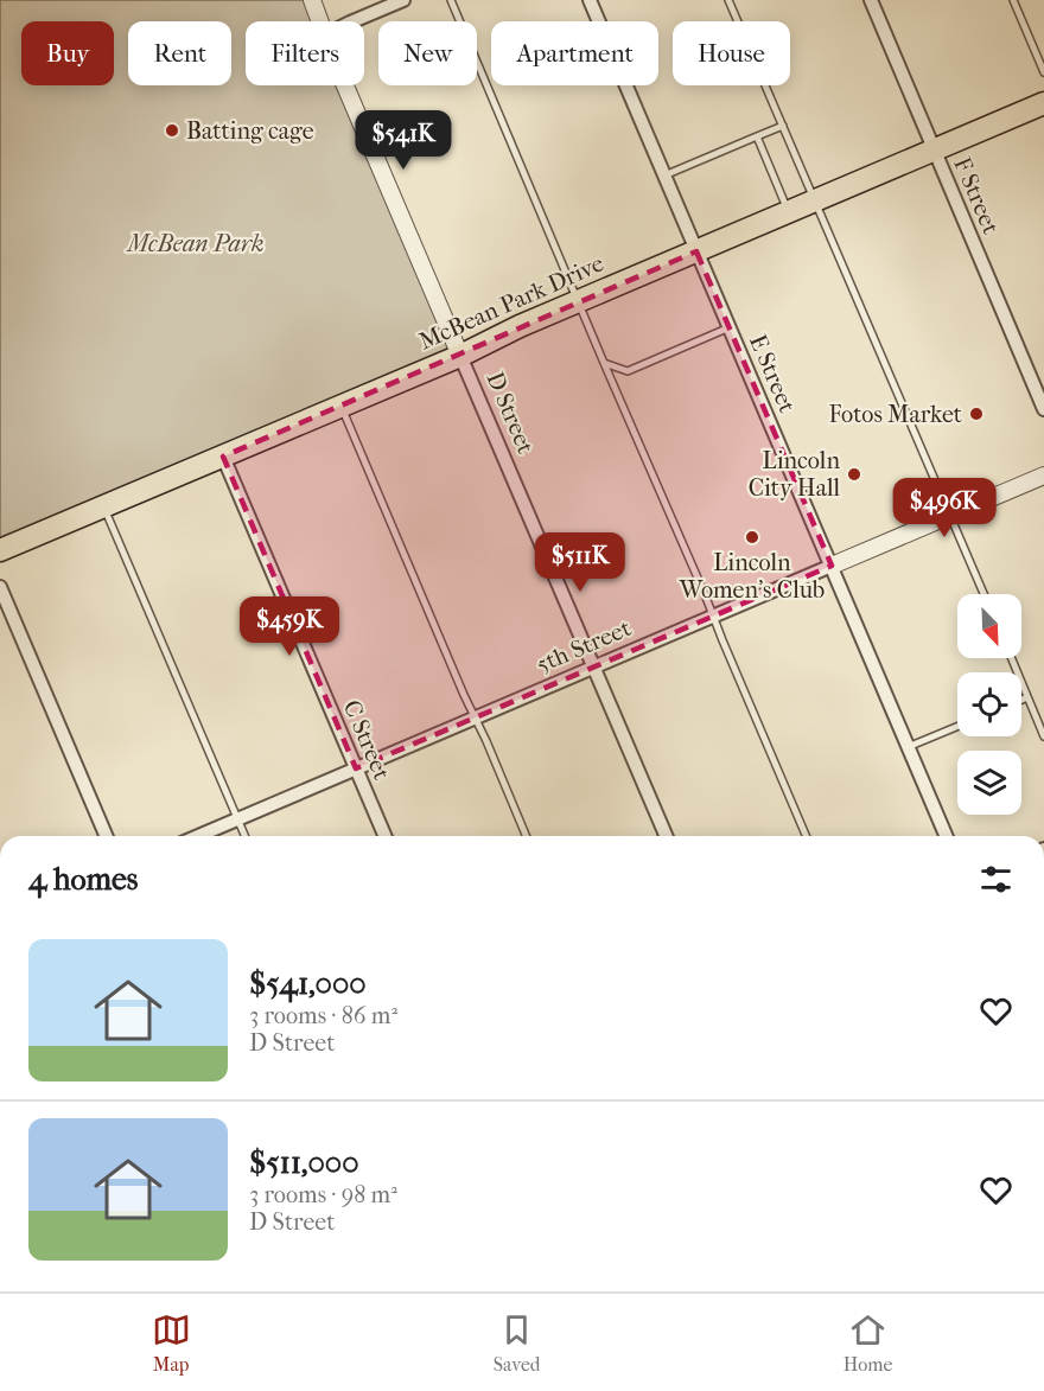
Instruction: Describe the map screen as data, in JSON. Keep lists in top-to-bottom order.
{
  "streets": {
    "main road": ["McBean Park Drive"],
    "street": [
      "F Street",
      "E Street",
      "D Street",
      "5th Street",
      "C Street"
    ]
  },
  "crossings": [
    ["F Street", "McBean Park Drive"],
    ["McBean Park Drive", "E Street"],
    ["McBean Park Drive", "D Street"],
    ["McBean Park Drive", "C Street"],
    ["E Street", "5th Street"],
    ["D Street", "5th Street"],
    ["5th Street", "C Street"]
  ],
  "parks": ["McBean Park"],
  "places": [
    "Batting cage",
    "Fotos Market",
    "Lincoln City Hall",
    "Lincoln Women's Club"
  ],
  "north": "bottom right",
  "page": {
    "chip": [
      "Buy",
      "Rent",
      "Filters",
      "New",
      "Apartment",
      "House"
    ],
    "price": [
      "$541K",
      "$496K",
      "$511K",
      "$459K"
    ],
    "heading": "4 homes",
    "list": [
      {
        "name": "$541,000",
        "note": "3 rooms · 86 m² · D Street"
      },
      {
        "name": "$511,000",
        "note": "3 rooms · 98 m² · D Street"
      }
    ],
    "tabs": ["Map", "Saved", "Home"]
  }
}
